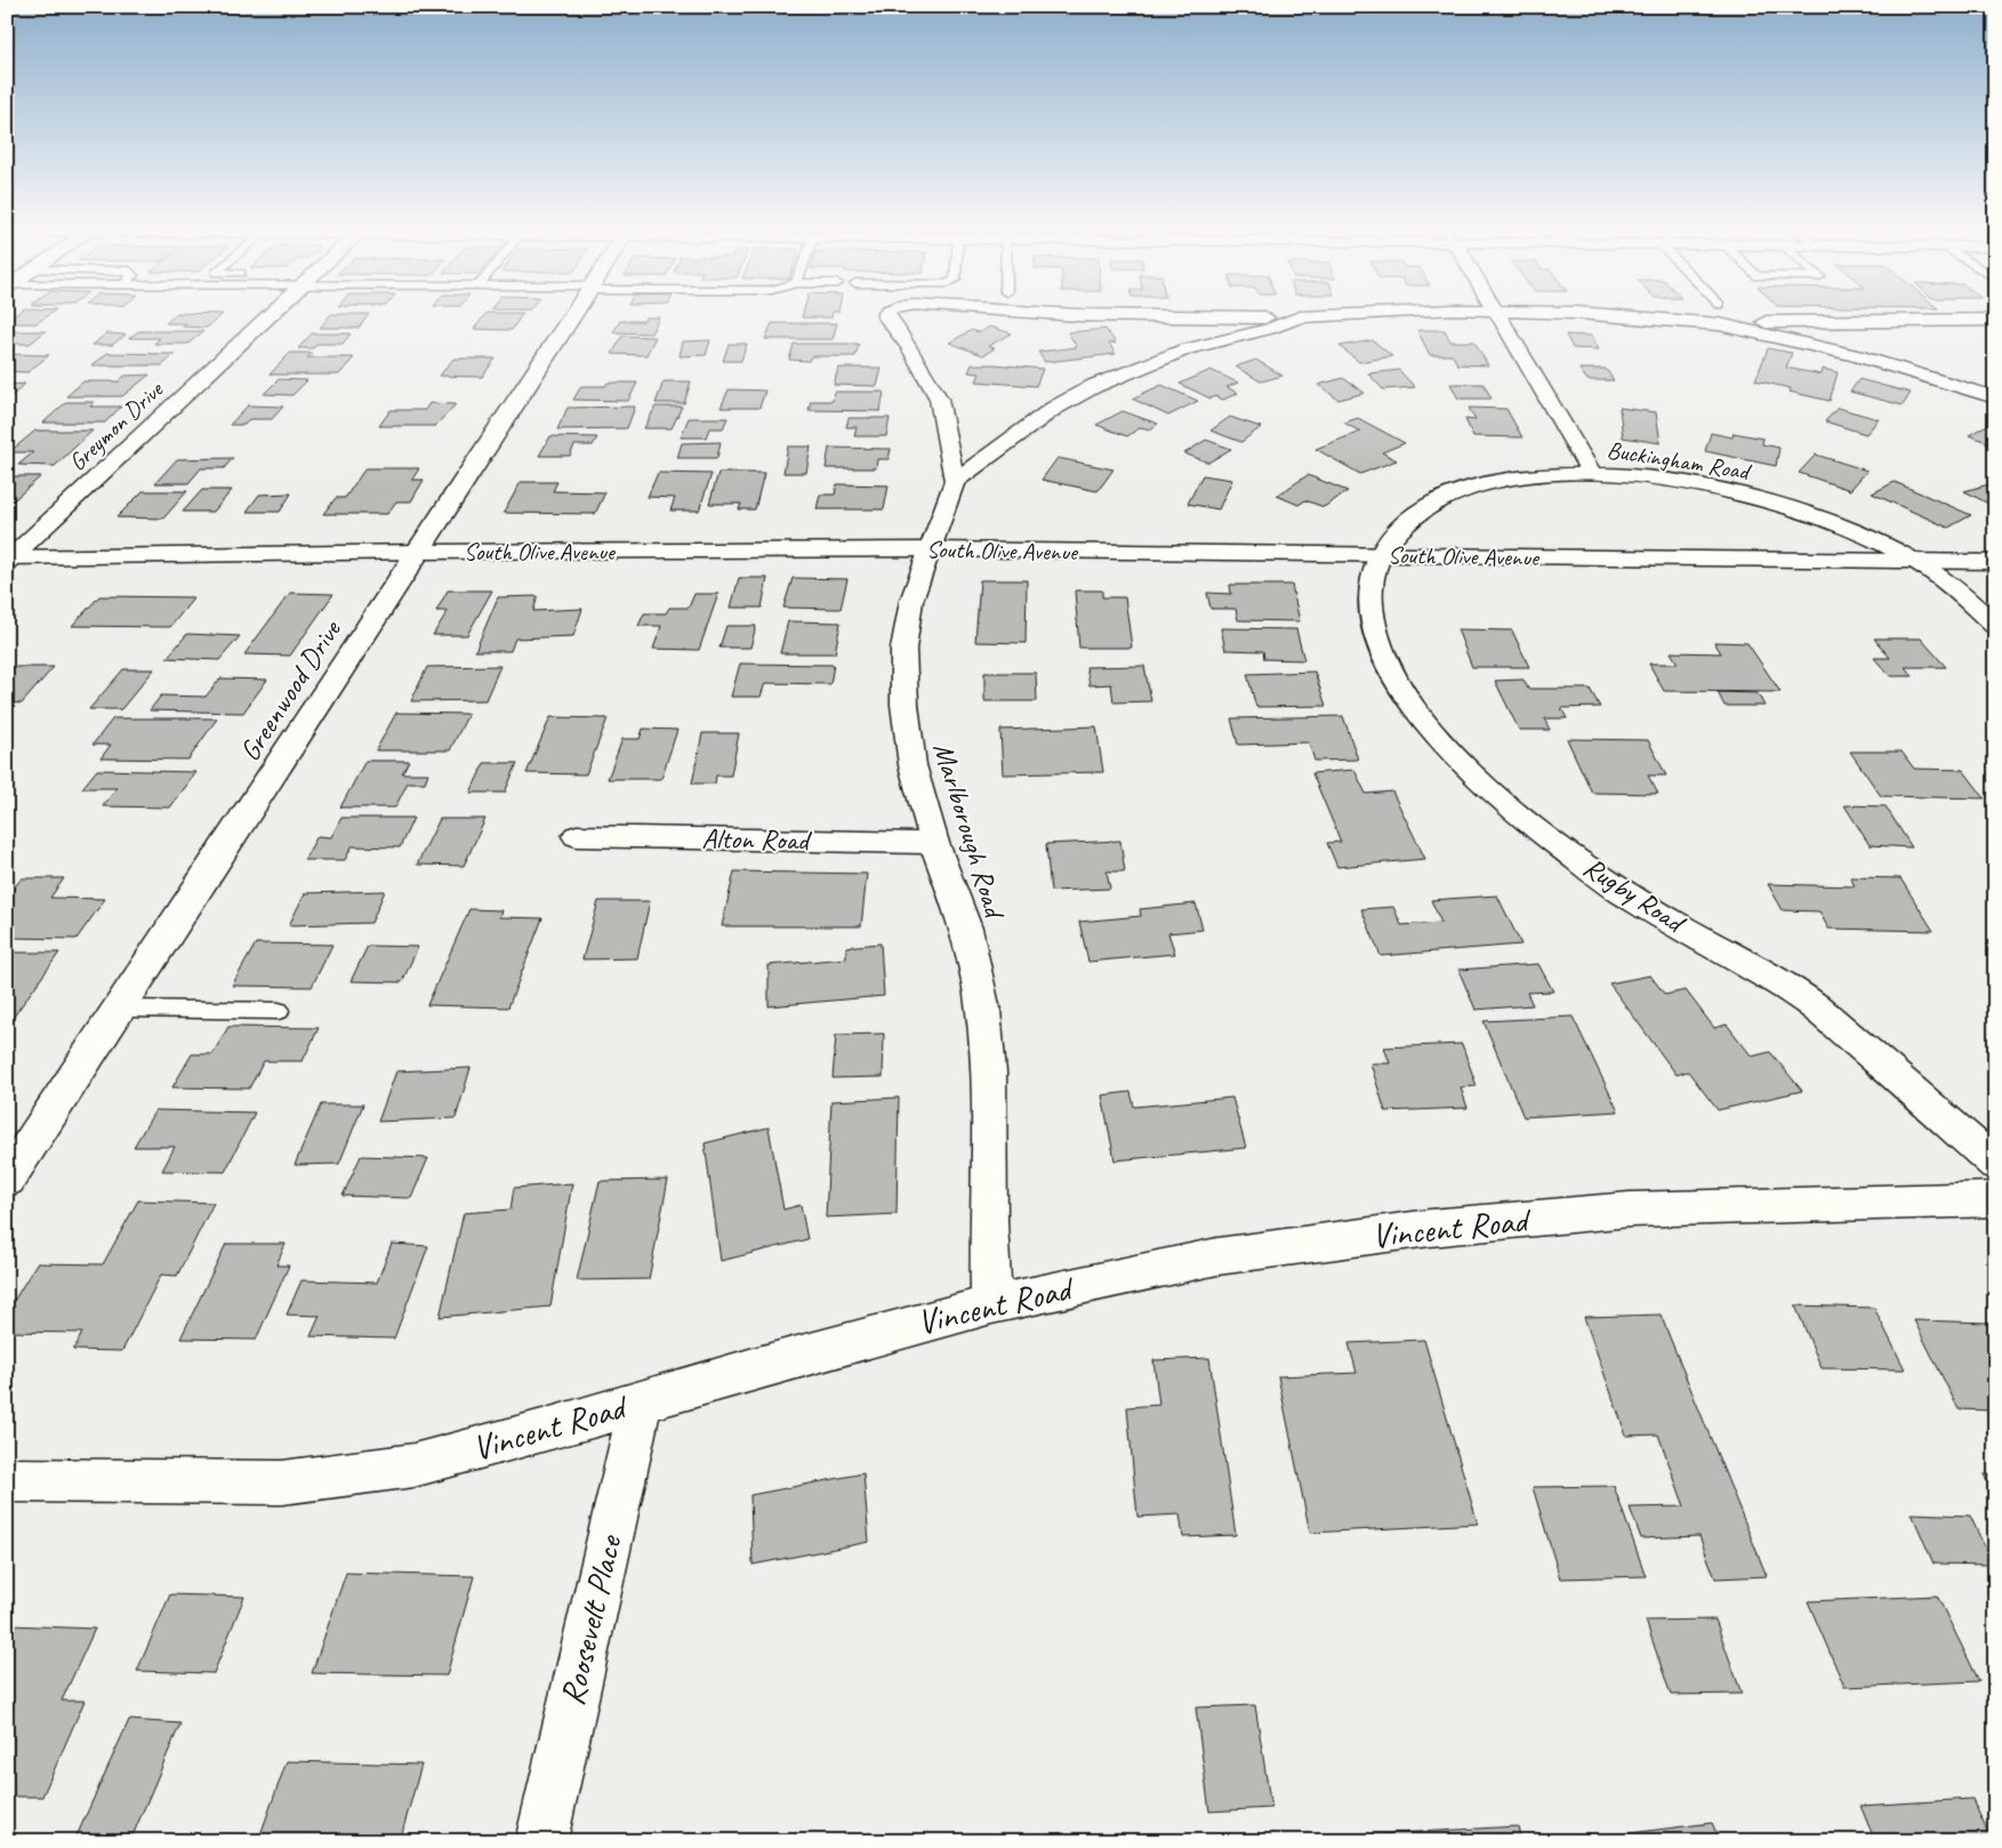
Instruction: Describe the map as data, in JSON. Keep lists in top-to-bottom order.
{
  "streets": {
    "street": [
      "Greymon Drive",
      "Buckingham Road",
      "South Olive Avenue",
      "Greenwood Drive",
      "Marlborough Road",
      "Alton Road",
      "Rugby Road",
      "Vincent Road",
      "Roosevelt Place"
    ]
  },
  "crossings": [
    ["Greymon Drive", "South Olive Avenue"],
    ["Buckingham Road", "South Olive Avenue"],
    ["Buckingham Road", "Rugby Road"],
    ["South Olive Avenue", "Greenwood Drive"],
    ["South Olive Avenue", "Marlborough Road"],
    ["South Olive Avenue", "Rugby Road"],
    ["Marlborough Road", "Alton Road"],
    ["Marlborough Road", "Vincent Road"],
    ["Vincent Road", "Roosevelt Place"]
  ]
}
